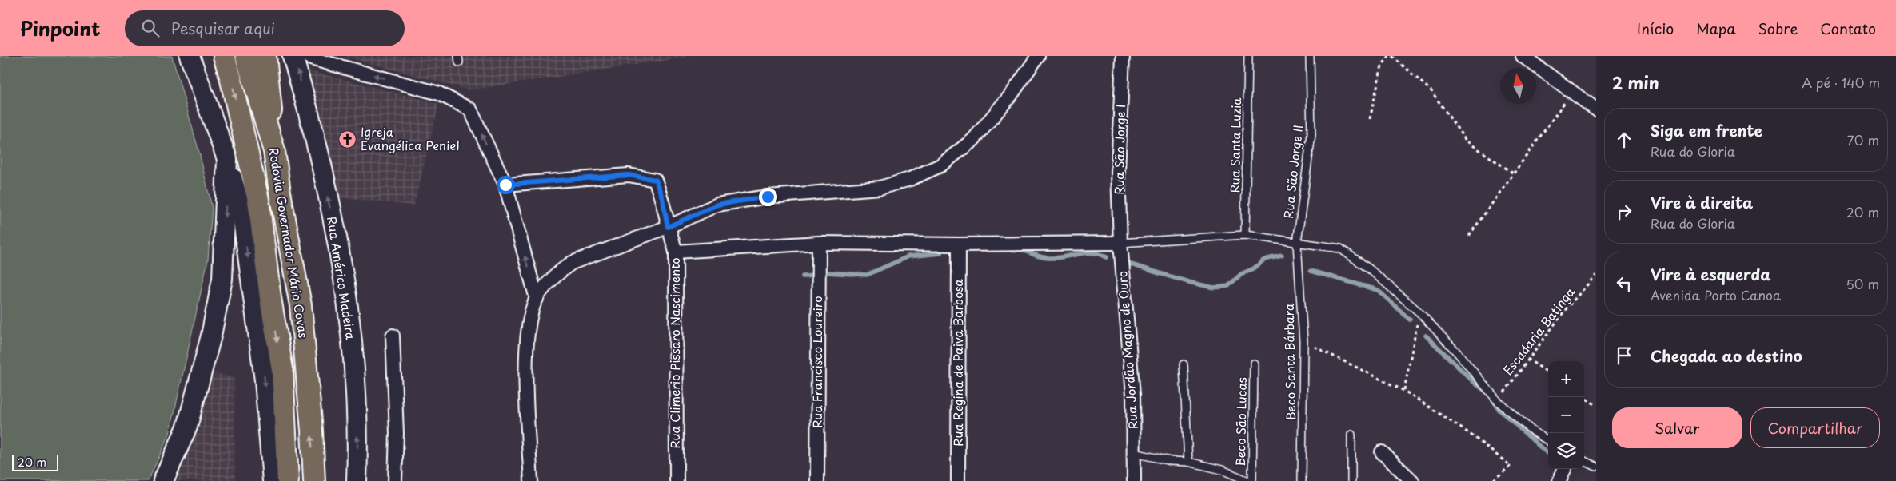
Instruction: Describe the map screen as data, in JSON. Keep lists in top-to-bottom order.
{
  "streets": {
    "main road": ["Rodovia Governador Mário Covas"],
    "street": [
      "Rua São Jorge I",
      "Rua Américo Madeira",
      "Rua Jordão Magno de Ouro",
      "Rua Climerio Pissaro Nascimento",
      "Rua Francisco Loureiro",
      "Rua Regina de Paiva Barbosa"
    ],
    "lane": [
      "Rua Santa Luzia",
      "Rua São Jorge II",
      "Beco Santa Bárbara",
      "Beco São Lucas"
    ],
    "path": ["Escadaria Batinga"]
  },
  "crossings": [
    ["Rua São Jorge I", "Rua Jordão Magno de Ouro"],
    ["Rua São Jorge II", "Beco Santa Bárbara"]
  ],
  "places": {
    "church": ["Igreja Evangélica Peniel"]
  },
  "scale_bar": "20 m",
  "north": "top",
  "page": {
    "header": "Pinpoint",
    "search": "Pesquisar aqui",
    "nav": [
      "Início",
      "Mapa",
      "Sobre",
      "Contato"
    ],
    "heading": ["2 min", "A pé · 140 m"],
    "list": [
      ["Siga em frente", "Rua do Gloria", "70 m"],
      ["Vire à direita", "Rua do Gloria", "20 m"],
      ["Vire à esquerda", "Avenida Porto Canoa", "50 m"],
      "Chegada ao destino"
    ],
    "map_buttons": ["+", "−"],
    "buttons": ["Salvar", "Compartilhar"],
    "scale": "20 m"
  }
}
